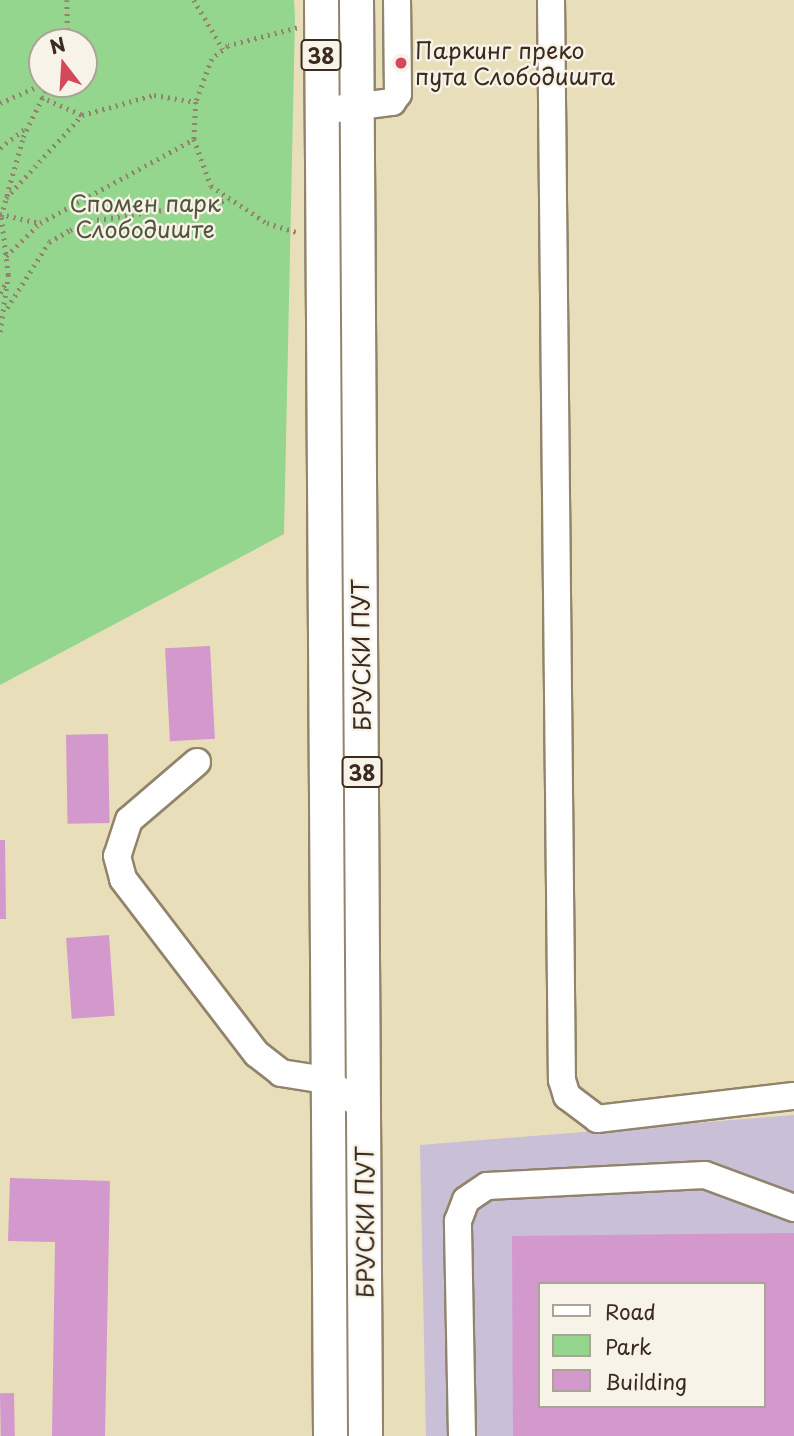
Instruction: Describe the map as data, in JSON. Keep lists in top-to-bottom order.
{
  "streets": {
    "main road": ["38", "БРУСКИ ПУТ"]
  },
  "parks": ["Спомен парк Слободиште"],
  "places": ["Паркинг преко пута Слободишта"],
  "legend": ["Road", "Park", "Building"],
  "north": "top"
}
